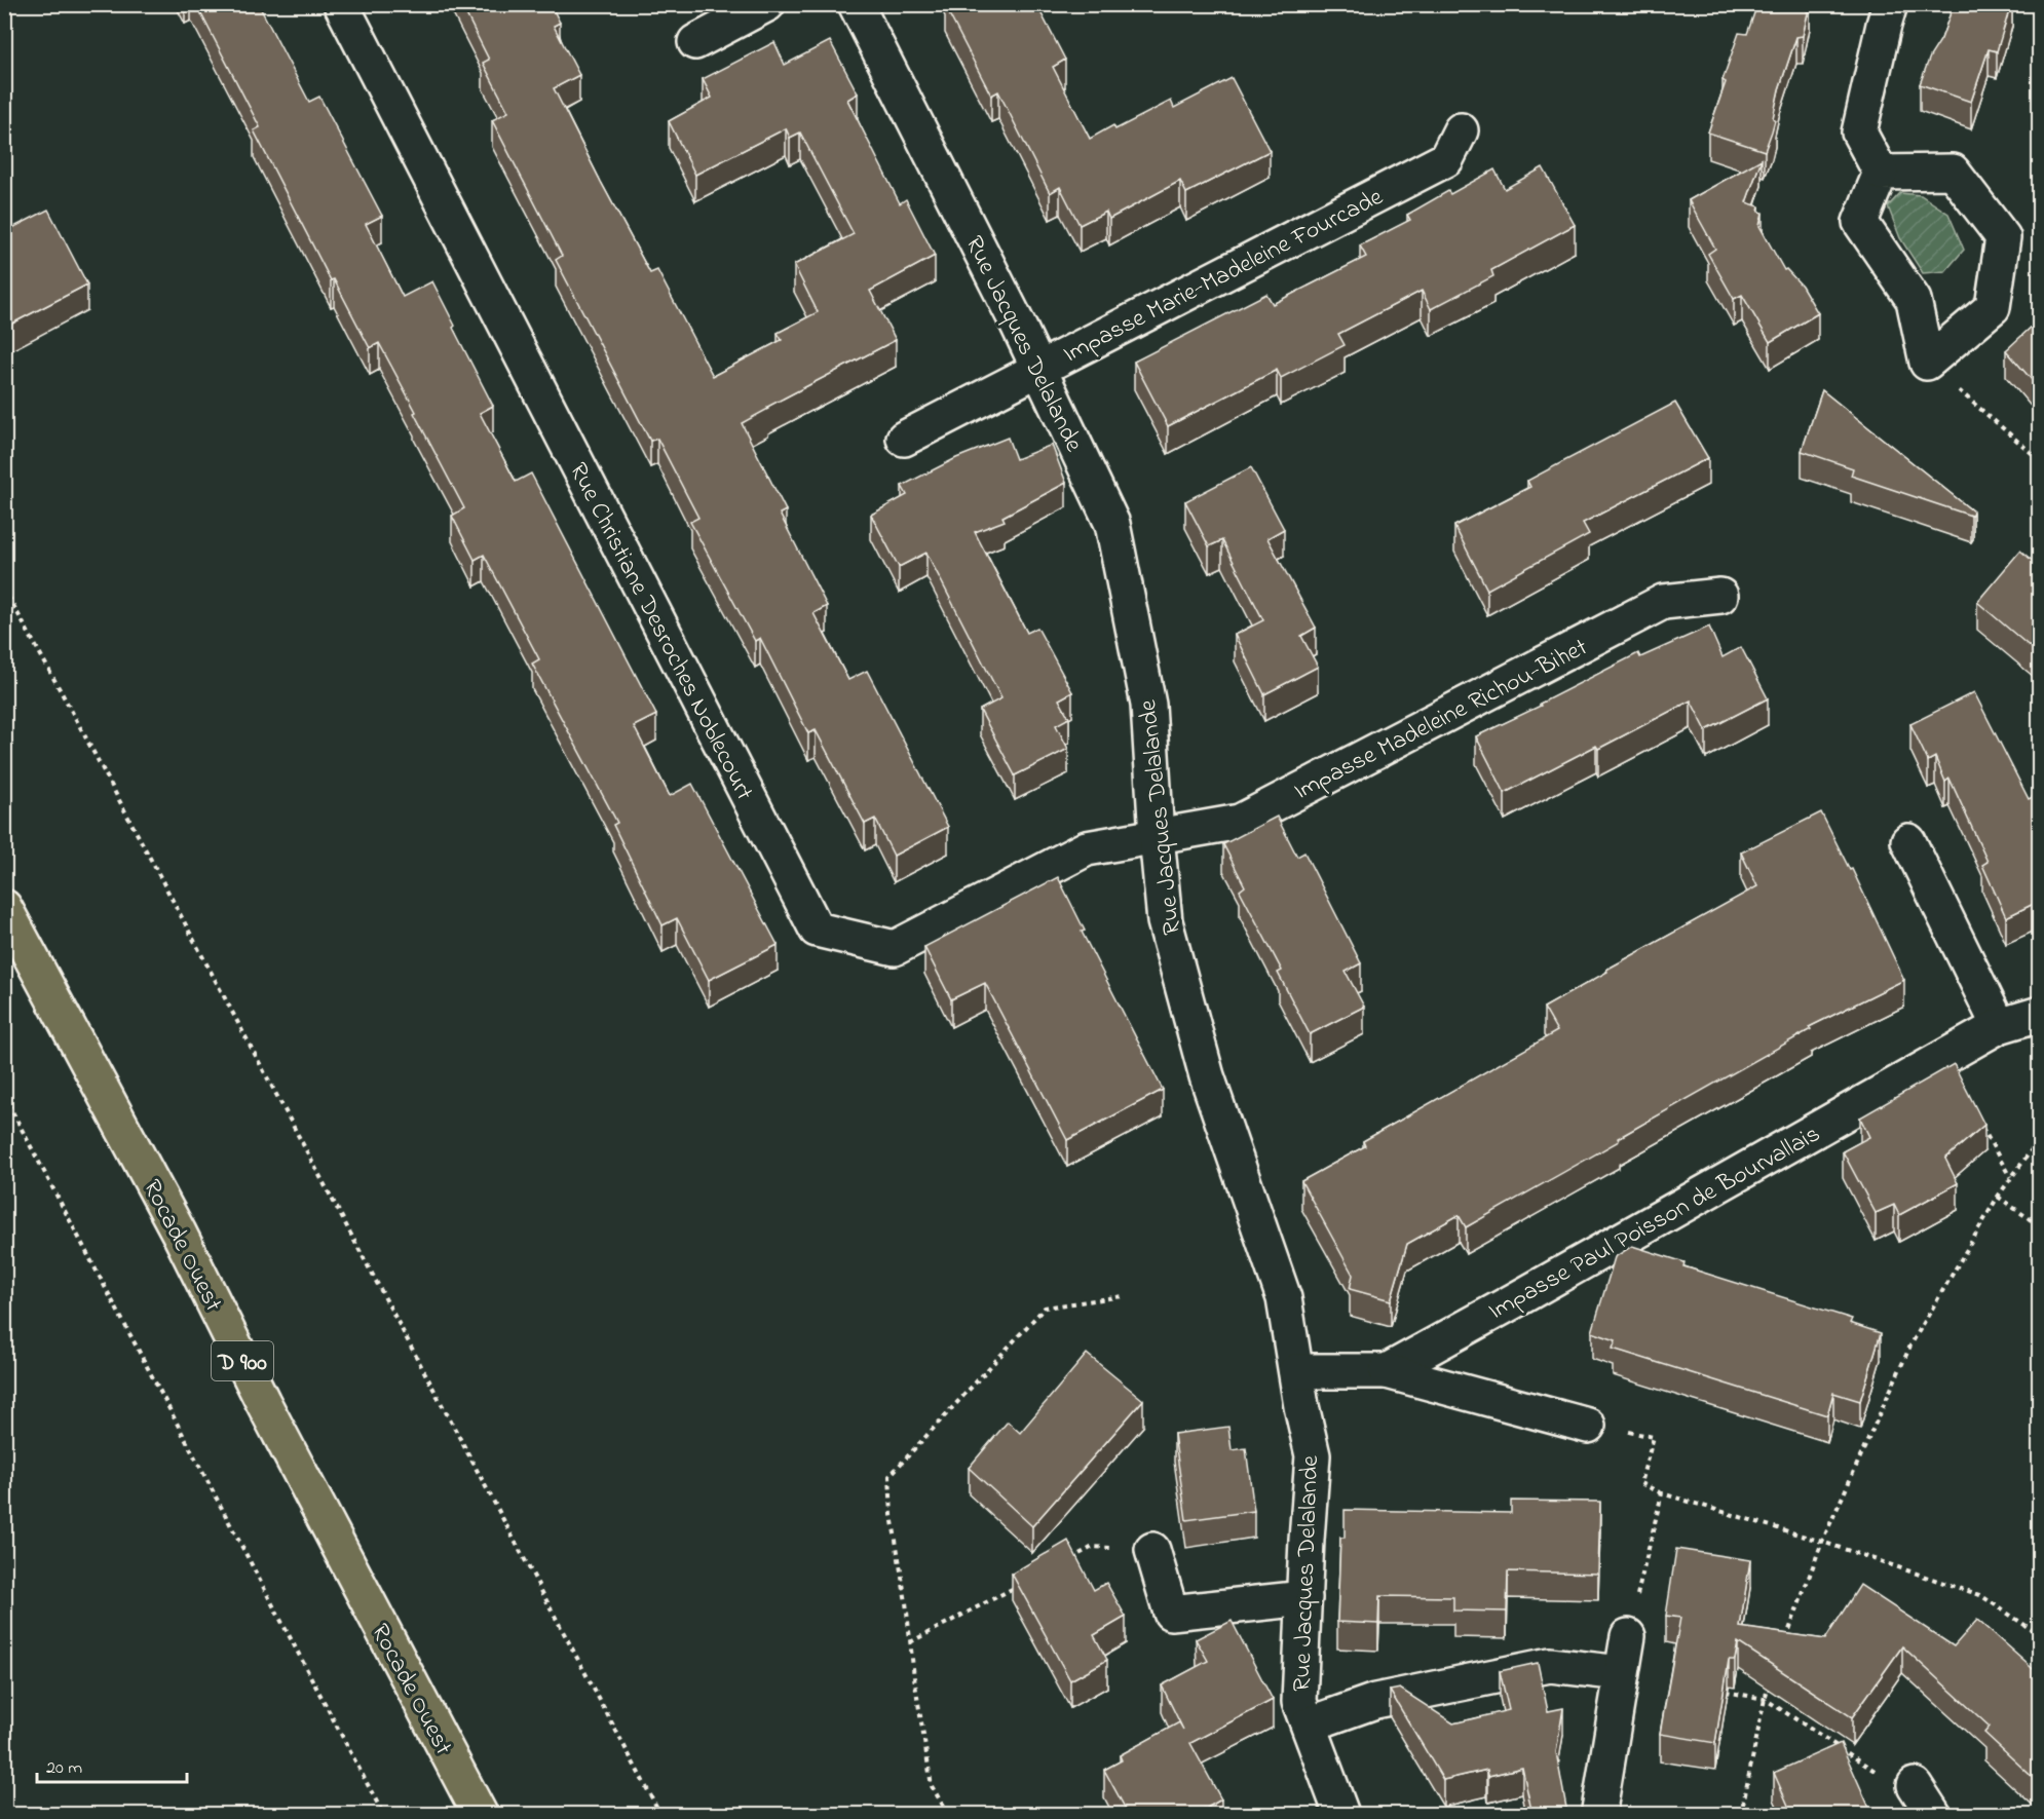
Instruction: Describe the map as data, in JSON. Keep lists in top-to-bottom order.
{
  "streets": {
    "main road": ["Rocade Ouest", "D 900"],
    "street": [
      "Impasse Marie-Madeleine Fourcade",
      "Rue Jacques Delalande",
      "Rue Christiane Desroches Noblecourt",
      "Impasse Madeleine Richou-Bihet",
      "Impasse Paul Poisson de Bourvallais"
    ]
  },
  "crossings": [
    ["Impasse Marie-Madeleine Fourcade", "Rue Jacques Delalande"],
    ["Rue Jacques Delalande", "Rue Christiane Desroches Noblecourt"],
    ["Rue Jacques Delalande", "Impasse Madeleine Richou-Bihet"],
    ["Rue Jacques Delalande", "Impasse Paul Poisson de Bourvallais"],
    ["Rue Christiane Desroches Noblecourt", "Impasse Madeleine Richou-Bihet"]
  ],
  "scale_bar": "20 m"
}
